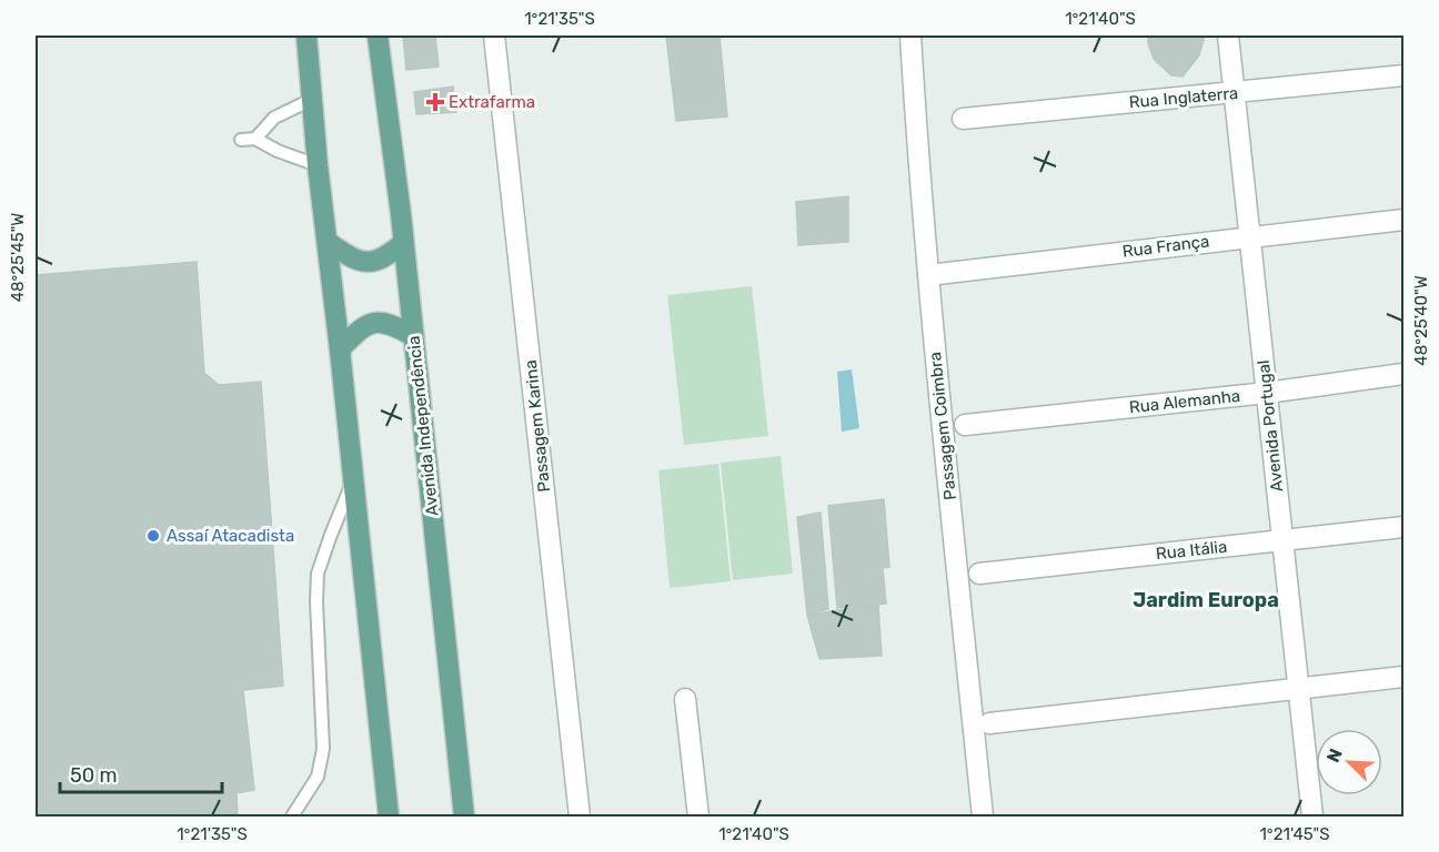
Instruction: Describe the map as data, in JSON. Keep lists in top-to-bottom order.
{
  "streets": {
    "main road": ["Avenida Independência"],
    "street": [
      "Rua Inglaterra",
      "Rua França",
      "Rua Alemanha",
      "Passagem Karina",
      "Passagem Coimbra",
      "Avenida Portugal",
      "Rua Itália"
    ]
  },
  "crossings": [
    ["Rua Inglaterra", "Avenida Portugal"],
    ["Rua França", "Passagem Coimbra"],
    ["Rua França", "Avenida Portugal"],
    ["Rua Alemanha", "Avenida Portugal"],
    ["Avenida Portugal", "Rua Itália"]
  ],
  "districts": ["Jardim Europa"],
  "places": {
    "health": ["Extrafarma"],
    "other": ["Assaí Atacadista"]
  },
  "scale_bar": "50 m",
  "north": "top left",
  "coordinates": [
    "1°21'35\"S",
    "1°21'40\"S",
    "48°25'45\"W",
    "48°25'40\"W",
    "1°21'45\"S"
  ]
}
